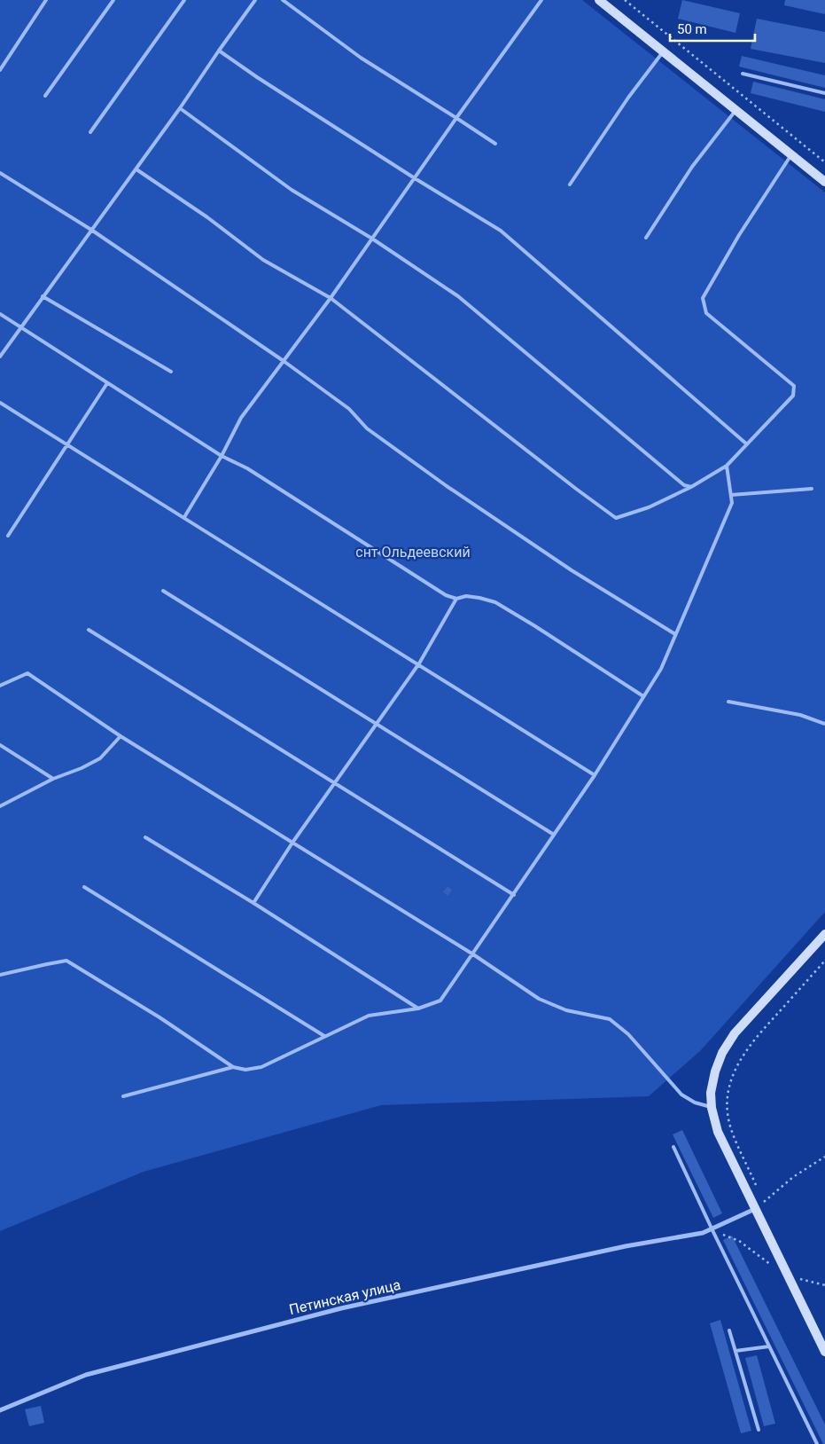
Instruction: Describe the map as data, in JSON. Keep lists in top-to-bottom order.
{
  "streets": {
    "street": ["Петинская улица"]
  },
  "parks": ["снт Ольдеевский"],
  "scale_bar": "50 m"
}
